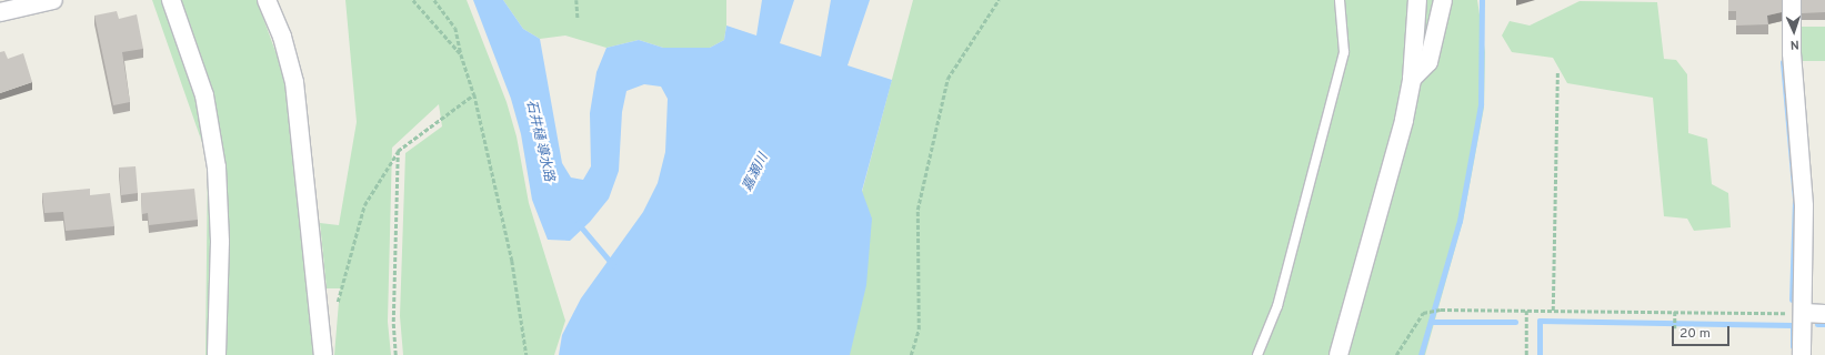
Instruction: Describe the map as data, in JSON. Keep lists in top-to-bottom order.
{
  "water": ["石井樋 導水路", "嘉瀬川"],
  "scale_bar": "20 m",
  "north": "bottom"
}
